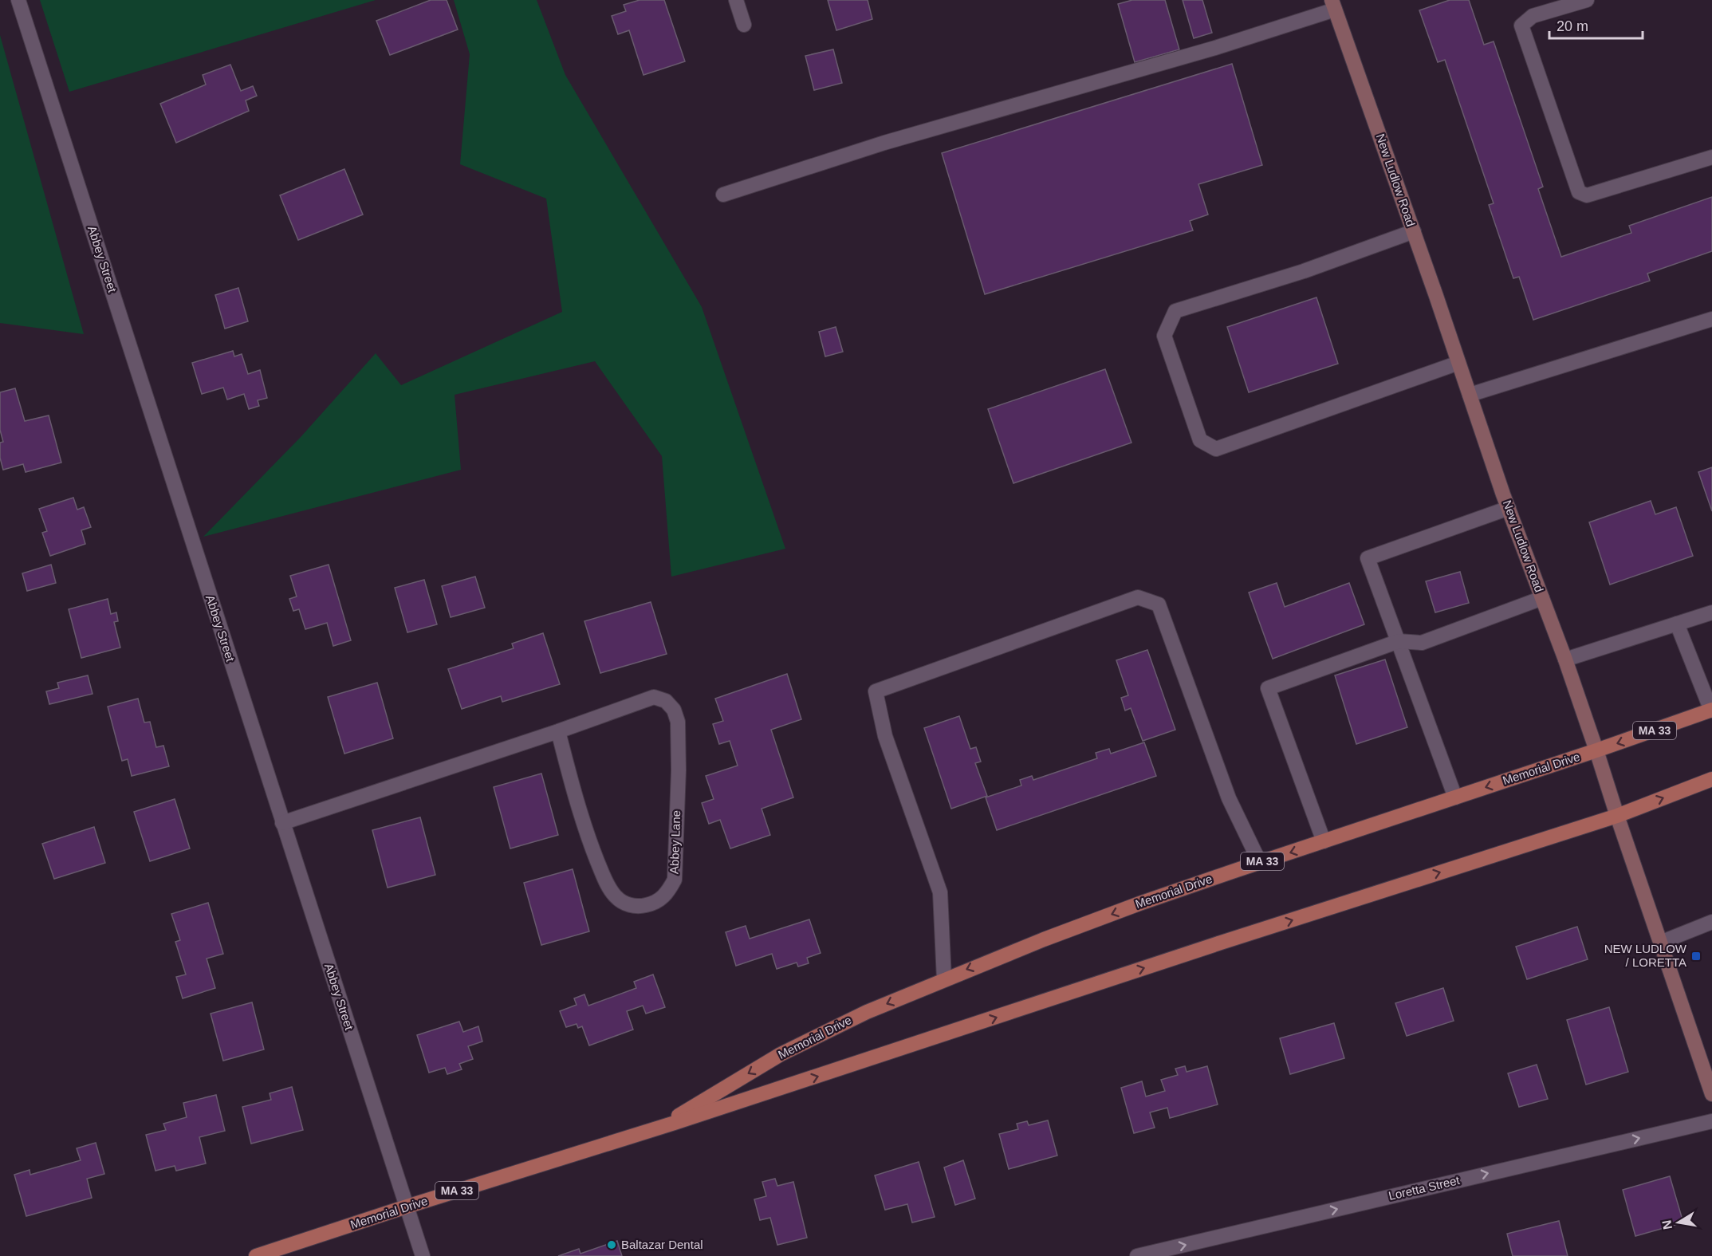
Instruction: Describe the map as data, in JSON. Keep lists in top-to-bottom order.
{
  "streets": {
    "main road": ["New Ludlow Road", "MA 33", "Memorial Drive"],
    "street": ["Abbey Street", "Abbey Lane", "Loretta Street"]
  },
  "crossings": [
    ["New Ludlow Road", "Memorial Drive"],
    ["Abbey Street", "Memorial Drive"],
    ["Abbey Street", "Abbey Lane"]
  ],
  "one_way": ["Loretta Street"],
  "places": {
    "transit": ["NEW LUDLOW / LORETTA"],
    "other": ["Baltazar Dental"]
  },
  "scale_bar": "20 m",
  "north": "left"
}
